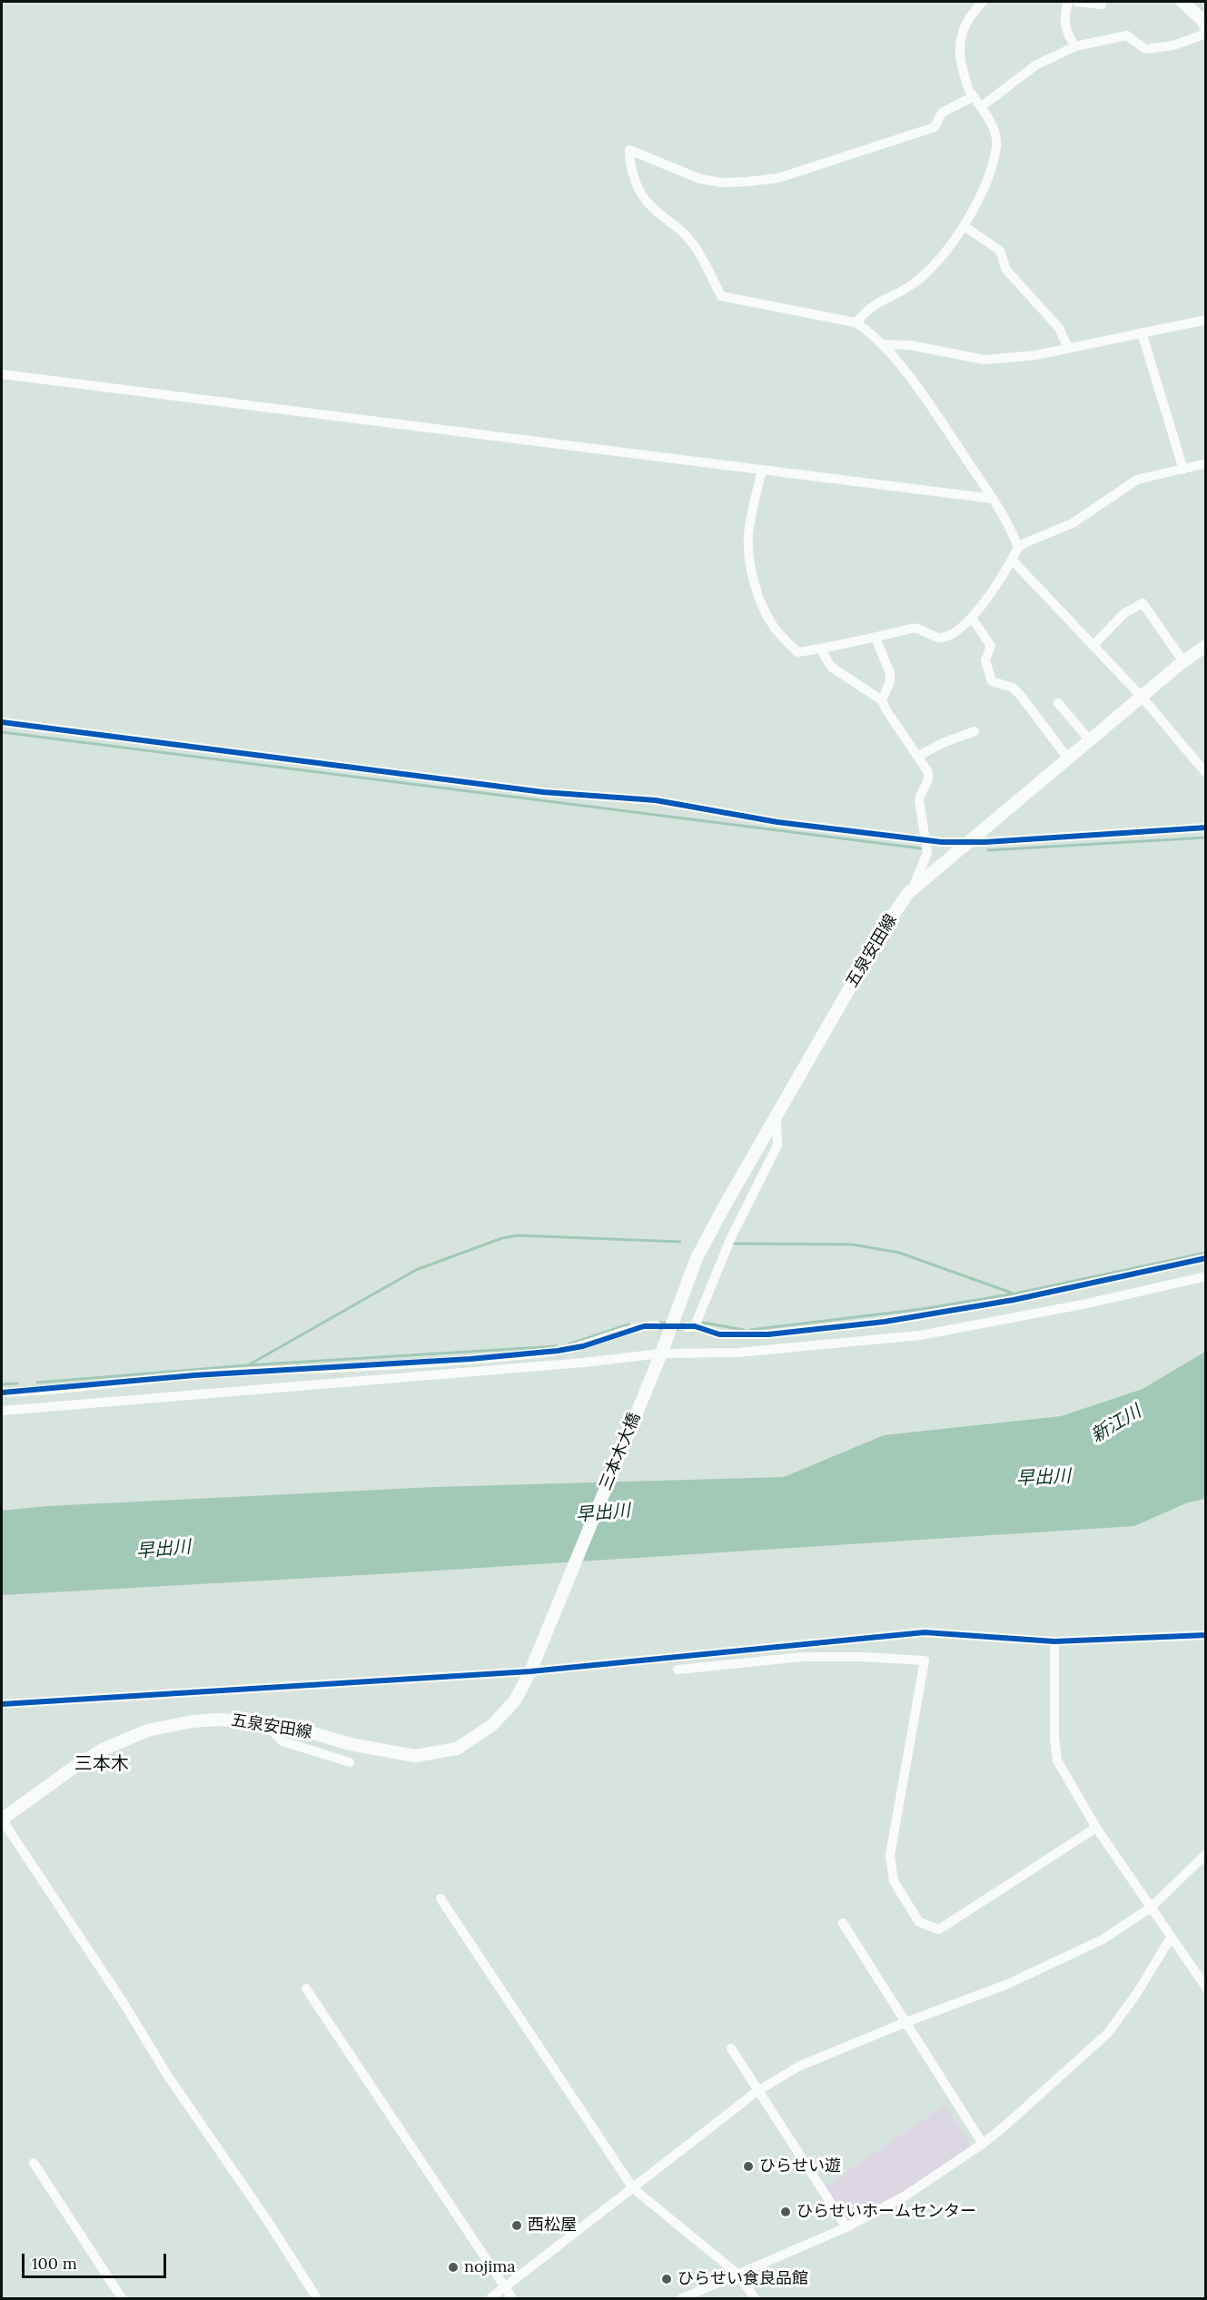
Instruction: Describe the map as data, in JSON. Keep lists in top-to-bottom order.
{
  "streets": {
    "main road": ["五泉安田線", "三本木大橋"]
  },
  "crossings": [
    ["五泉安田線", "三本木大橋"]
  ],
  "districts": ["三本木"],
  "water": ["新江川", "早出川"],
  "places": [
    "ひらせい遊",
    "ひらせいホームセンター",
    "西松屋",
    "nojima",
    "ひらせい食良品館"
  ],
  "scale_bar": "100 m"
}
